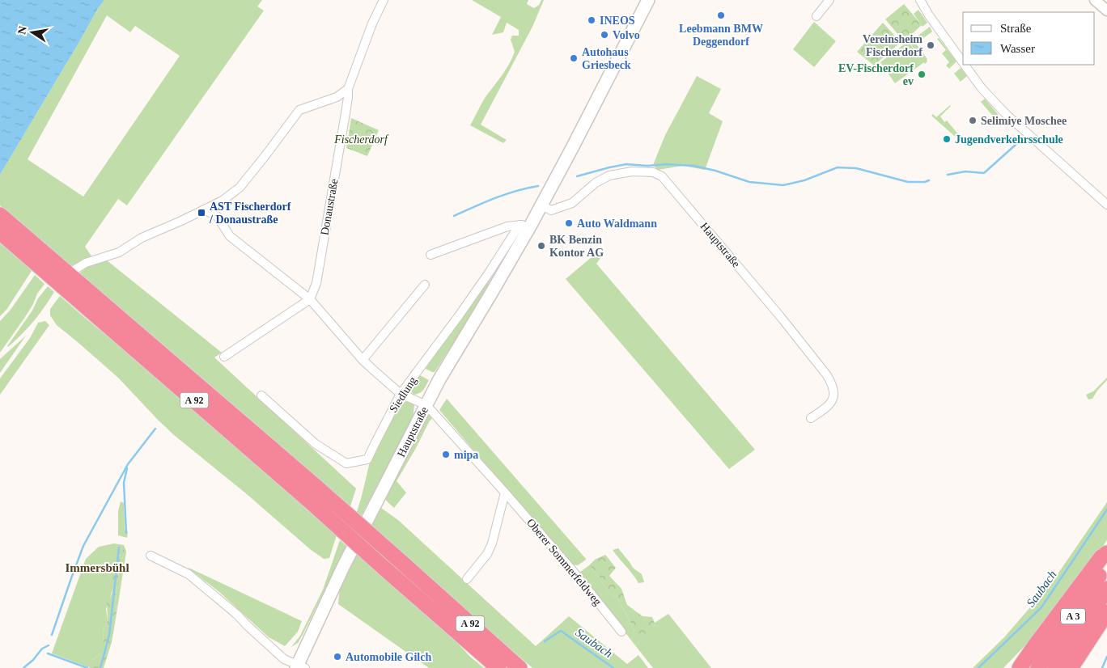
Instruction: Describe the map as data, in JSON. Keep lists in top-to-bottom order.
{
  "streets": {
    "highway": ["A 92", "A 3"],
    "main road": ["Hauptstraße"],
    "street": ["Donaustraße", "Siedlung", "Oberer Sommerfeldweg"]
  },
  "crossings": [
    ["Donaustraße", "Siedlung"],
    ["Hauptstraße", "Siedlung"],
    ["Hauptstraße", "Oberer Sommerfeldweg"]
  ],
  "districts": ["Immersbühl"],
  "water": ["Saubach"],
  "parks": ["Fischerdorf"],
  "places": {
    "other": [
      "Leebmann BMW Deggendorf",
      "INEOS",
      "Volvo",
      "Vereinsheim Fischerdorf",
      "Autohaus Griesbeck",
      "EV-Fischerdorf ev",
      "Selimiye Moschee",
      "Jugendverkehrsschule",
      "Auto Waldmann",
      "BK Benzin Kontor AG",
      "mipa",
      "Automobile Gilch"
    ],
    "transit": ["AST Fischerdorf / Donaustraße"]
  },
  "legend": ["Straße", "Wasser"],
  "north": "left"
}
